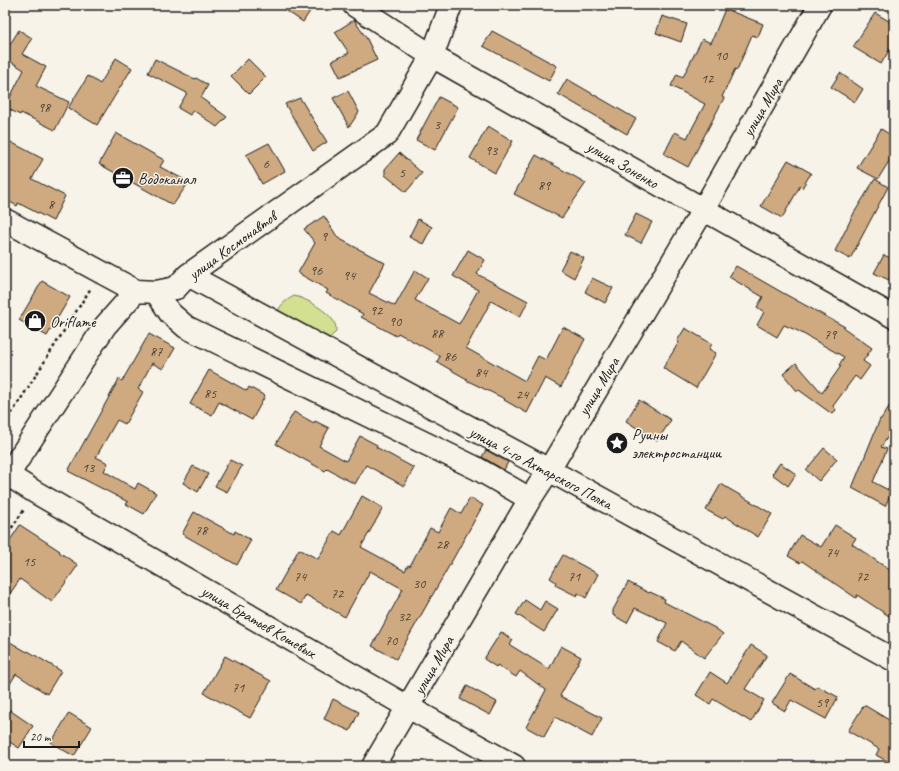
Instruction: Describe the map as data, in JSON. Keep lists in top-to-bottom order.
{
  "streets": {
    "street": [
      "улица Мира",
      "улица Зоненко",
      "улица Космонавтов",
      "улица 4-го Ахтарского Полка",
      "улица Братьев Кошевых"
    ]
  },
  "crossings": [
    ["улица Мира", "улица Зоненко"],
    ["улица Мира", "улица 4-го Ахтарского Полка"],
    ["улица Мира", "улица Братьев Кошевых"],
    ["улица Зоненко", "улица Космонавтов"],
    ["улица Космонавтов", "улица 4-го Ахтарского Полка"]
  ],
  "places": {
    "office": ["Водоканал"],
    "shop": ["Oriflame"],
    "place": ["Руины электростанции"]
  },
  "house_numbers": [
    "10",
    "12",
    "98",
    "3",
    "93",
    "6",
    "5",
    "89",
    "8",
    "9",
    "96",
    "94",
    "92",
    "90",
    "88",
    "79",
    "87",
    "86",
    "84",
    "85",
    "24",
    "13",
    "78",
    "28",
    "74",
    "15",
    "74",
    "71",
    "72",
    "30",
    "72",
    "32",
    "70",
    "71",
    "59"
  ],
  "scale_bar": "20 m"
}
